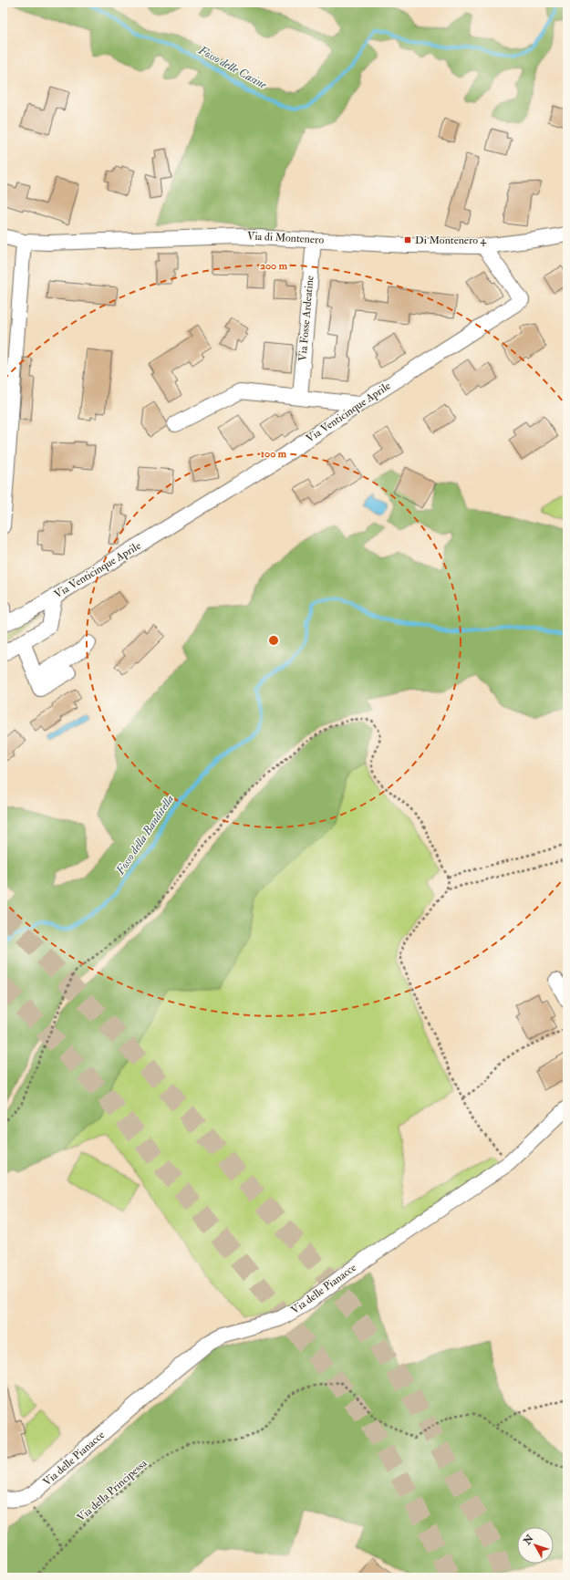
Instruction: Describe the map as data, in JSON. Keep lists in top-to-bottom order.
{
  "streets": {
    "street": [
      "Via di Montenero",
      "Via Fosse Ardeatine",
      "Via Venticinque Aprile",
      "Via delle Pianacce"
    ],
    "path": ["Via della Principessa"]
  },
  "crossings": [
    ["Via di Montenero", "Via Fosse Ardeatine"],
    ["Via di Montenero", "Via Venticinque Aprile"]
  ],
  "water": ["Fosso delle Casine", "Fosso della Banditella"],
  "places": {
    "transit": ["Di Montenero 4"]
  },
  "north": "top left",
  "rings": ["200 m", "100 m"]
}
